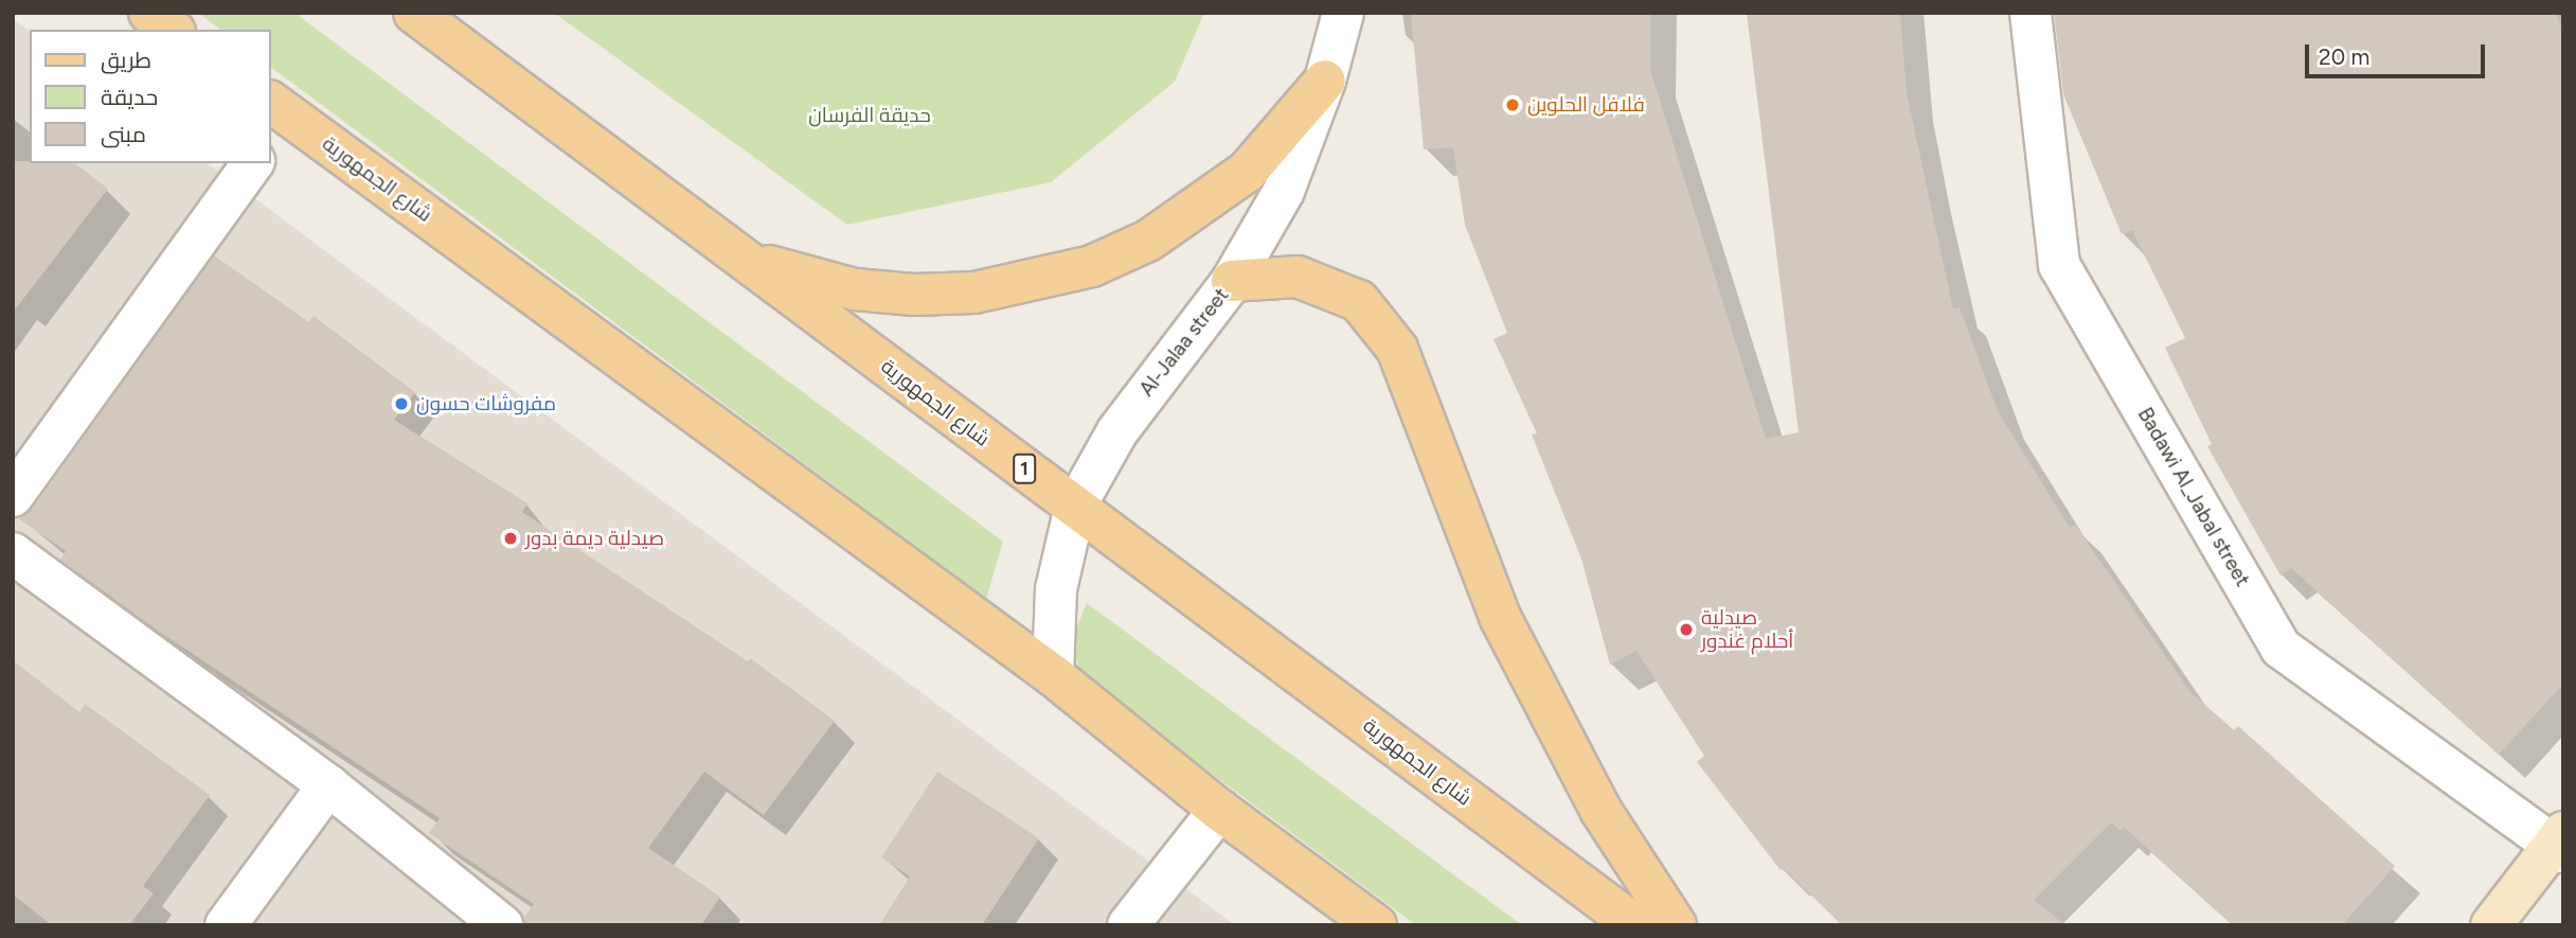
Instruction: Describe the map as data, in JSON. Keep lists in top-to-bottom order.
{
  "streets": {
    "main road": ["شارع الجمهورية", "1"],
    "street": ["Al-Jalaa street", "Badawi Al_Jabal street"]
  },
  "crossings": [
    ["شارع الجمهورية", "Al-Jalaa street"]
  ],
  "parks": ["حديقة الفرسان"],
  "places": [
    "فلافل الحلوين",
    "مفروشات حسون",
    "صيدلية ديمة بدور",
    "صيدلية أحلام غندور"
  ],
  "legend": ["طريق", "حديقة", "مبنى"],
  "scale_bar": "20 m"
}
